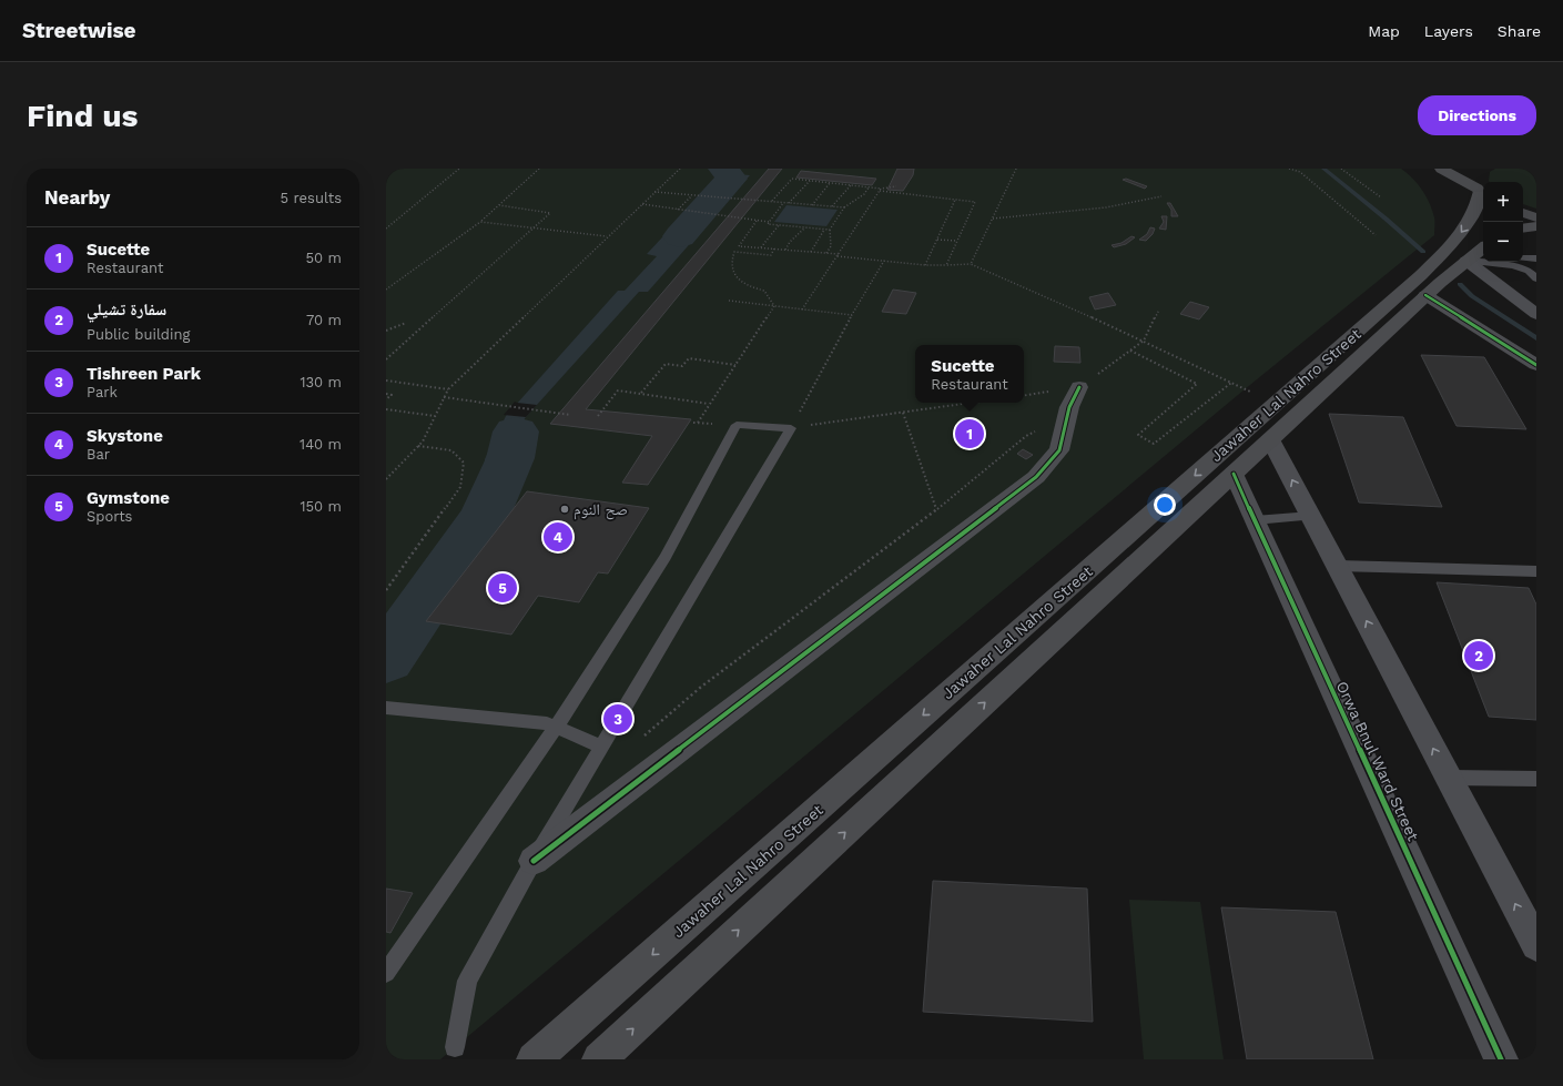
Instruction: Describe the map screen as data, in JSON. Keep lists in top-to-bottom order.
{
  "streets": {
    "main road": ["Jawaher Lal Nahro Street"],
    "street": ["Orwa Bnul Ward Street"]
  },
  "crossings": [
    ["Jawaher Lal Nahro Street", "Orwa Bnul Ward Street"]
  ],
  "places": ["صح النوم"],
  "page": {
    "header": "Streetwise",
    "nav": ["Map", "Layers", "Share"],
    "buttons": "Directions",
    "title": "Find us",
    "heading": ["Nearby", "5 results"],
    "map_buttons": ["+", "−"],
    "list": [
      {
        "mark": "1",
        "name": "Sucette",
        "note": "Restaurant",
        "value": "50 m"
      },
      {
        "mark": "2",
        "name": "سفارة تشيلي",
        "note": "Public building",
        "value": "70 m"
      },
      {
        "mark": "3",
        "name": "Tishreen Park",
        "note": "Park",
        "value": "130 m"
      },
      {
        "mark": "4",
        "name": "Skystone",
        "note": "Bar",
        "value": "140 m"
      },
      {
        "mark": "5",
        "name": "Gymstone",
        "note": "Sports",
        "value": "150 m"
      }
    ],
    "popup": ["Sucette", "Restaurant"],
    "pins": [
      "1",
      "4",
      "5",
      "2",
      "3"
    ]
  }
}
